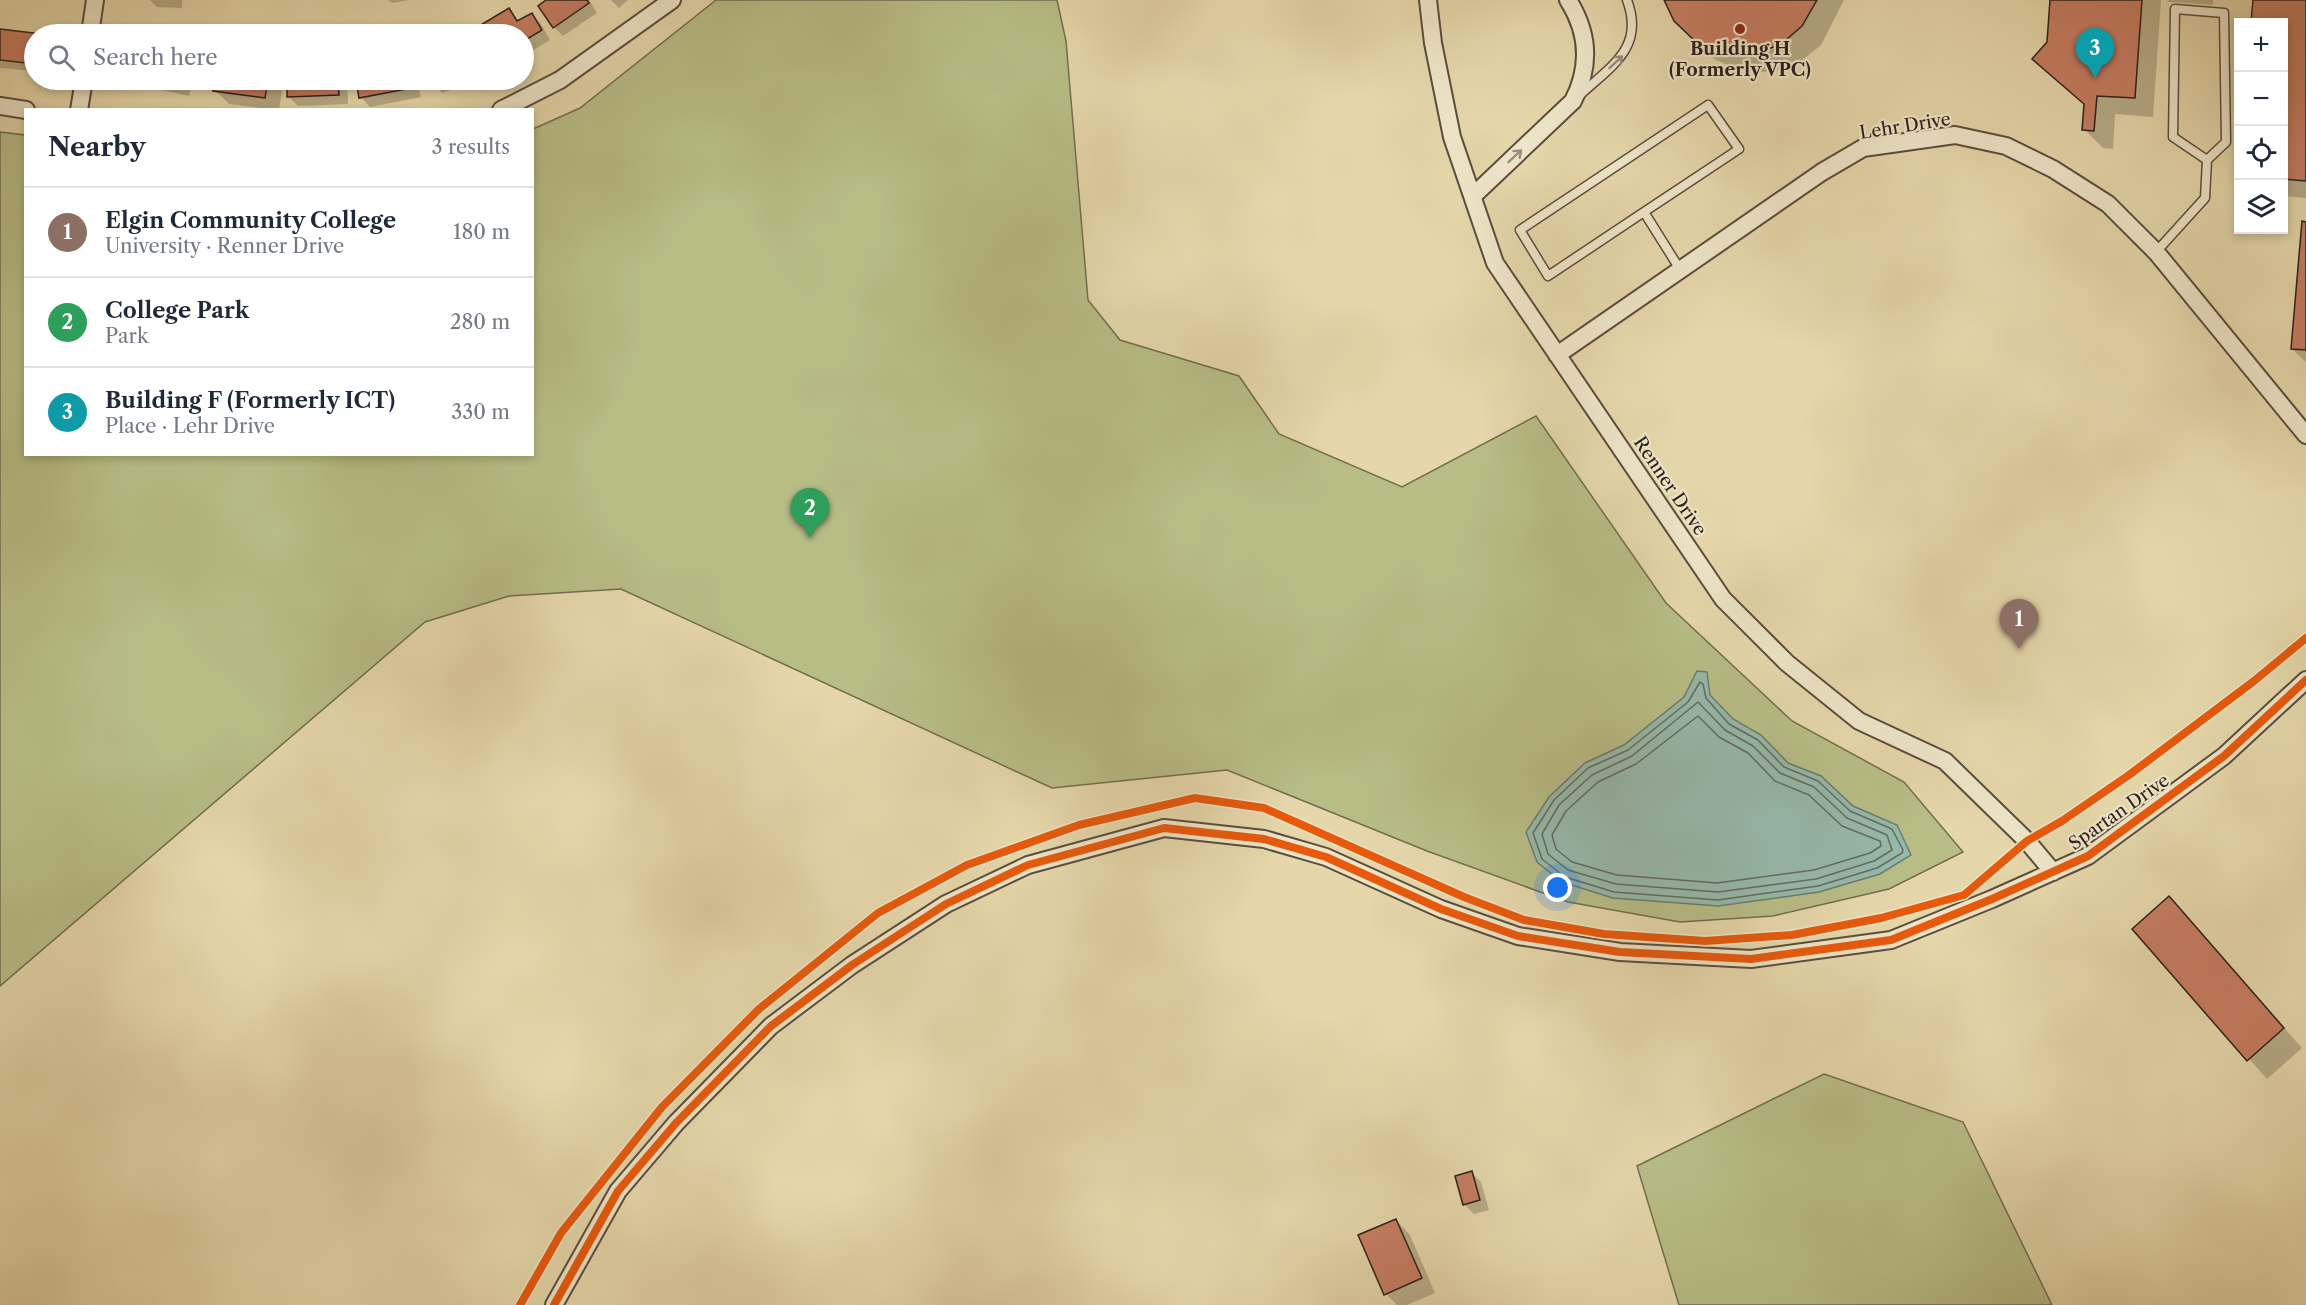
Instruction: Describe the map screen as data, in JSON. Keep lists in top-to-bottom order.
{
  "streets": {
    "street": ["Lehr Drive", "Renner Drive", "Spartan Drive"]
  },
  "crossings": [
    ["Lehr Drive", "Renner Drive"],
    ["Renner Drive", "Spartan Drive"]
  ],
  "places": ["Building H (Formerly VPC)"],
  "page": {
    "map_buttons": ["+", "−"],
    "search": "Search here",
    "pins": ["3", "2", "1"],
    "heading": ["Nearby", "3 results"],
    "list": [
      {
        "mark": "1",
        "name": "Elgin Community College",
        "note": "University · Renner Drive",
        "value": "180 m"
      },
      {
        "mark": "2",
        "name": "College Park",
        "note": "Park",
        "value": "280 m"
      },
      {
        "mark": "3",
        "name": "Building F (Formerly ICT)",
        "note": "Place · Lehr Drive",
        "value": "330 m"
      }
    ]
  }
}
